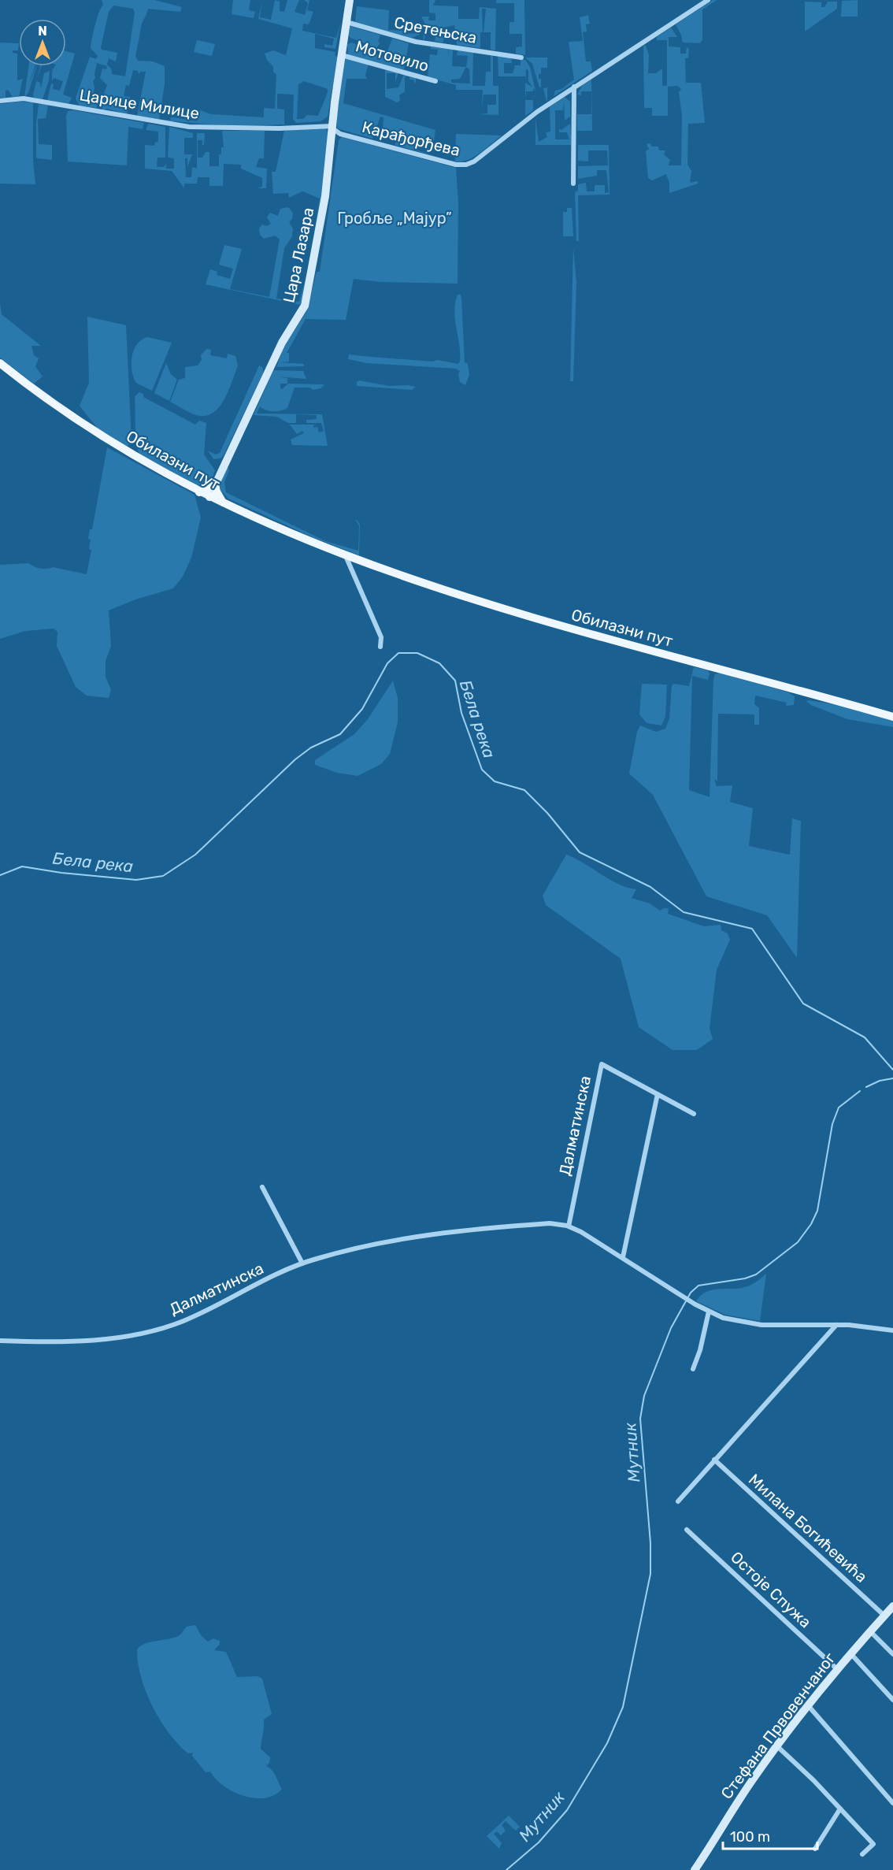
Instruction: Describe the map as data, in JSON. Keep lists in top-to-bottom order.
{
  "streets": {
    "main road": ["Обилазни пут"],
    "street": [
      "Сретењска",
      "Мотовило",
      "Царице Милице",
      "Карађорђева",
      "Цара Лазара",
      "Далматинска",
      "Милана Богићевића",
      "Остоје Спужа",
      "Стефана Првовенчаног"
    ]
  },
  "crossings": [
    ["Сретењска", "Цара Лазара"],
    ["Мотовило", "Цара Лазара"],
    ["Царице Милице", "Карађорђева"],
    ["Царице Милице", "Цара Лазара"],
    ["Карађорђева", "Цара Лазара"],
    ["Цара Лазара", "Обилазни пут"],
    ["Милана Богићевића", "Стефана Првовенчаног"],
    ["Остоје Спужа", "Стефана Првовенчаног"]
  ],
  "water": ["Бела река", "Мутник"],
  "parks": ["Гробље „Мајур”"],
  "scale_bar": "100 m",
  "north": "top"
}
